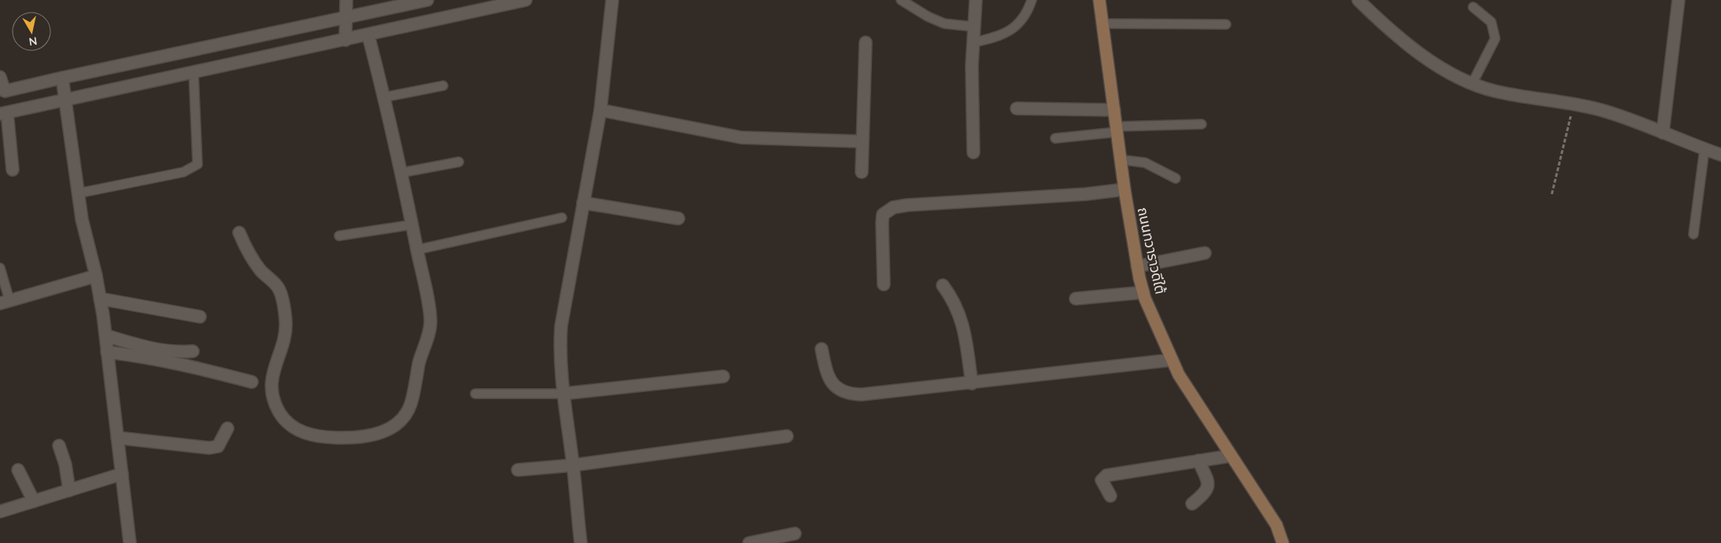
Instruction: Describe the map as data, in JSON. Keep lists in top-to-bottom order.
{
  "streets": {
    "street": ["ถนนทวาราวดีใต้"]
  },
  "north": "bottom"
}
